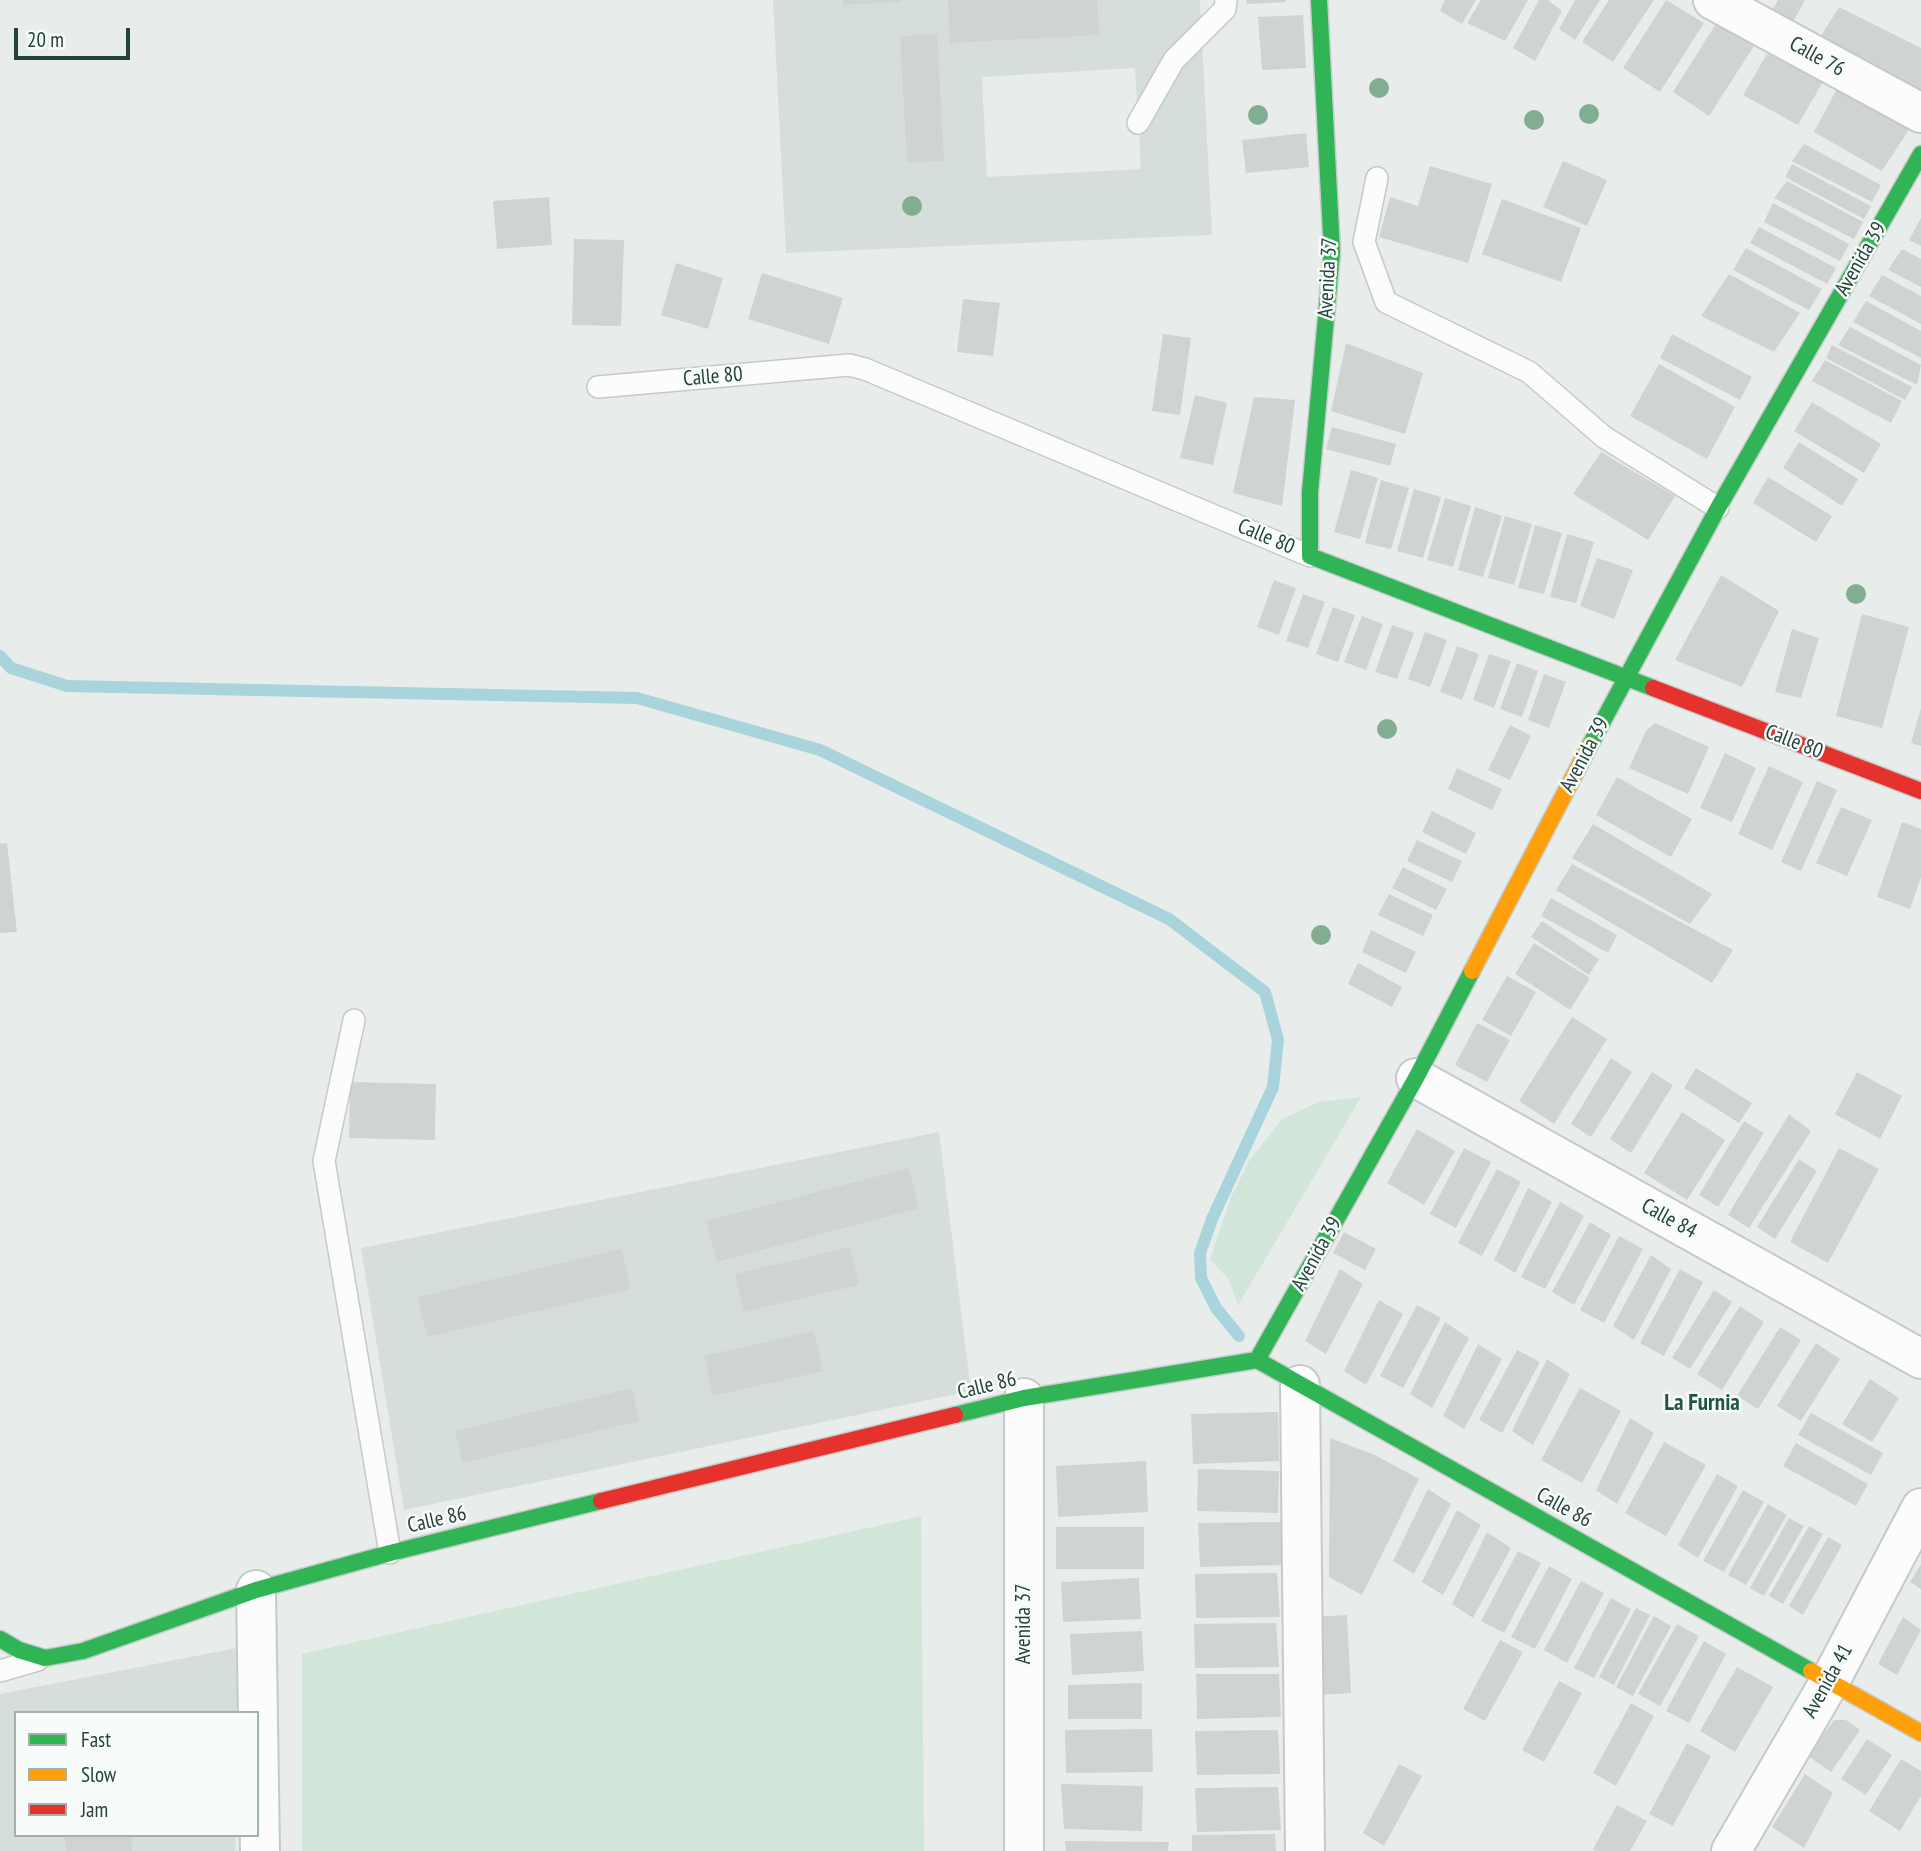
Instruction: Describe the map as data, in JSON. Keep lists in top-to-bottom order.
{
  "streets": {
    "street": [
      "Calle 76",
      "Avenida 39",
      "Avenida 37",
      "Calle 80",
      "Calle 84",
      "Calle 86",
      "Avenida 41"
    ]
  },
  "crossings": [
    ["Avenida 39", "Calle 80"],
    ["Avenida 39", "Calle 84"],
    ["Avenida 39", "Calle 86"],
    ["Avenida 37", "Calle 80"],
    ["Avenida 37", "Calle 86"],
    ["Calle 86", "Avenida 41"]
  ],
  "districts": ["La Furnia"],
  "legend": ["Fast", "Slow", "Jam"],
  "scale_bar": "20 m"
}
